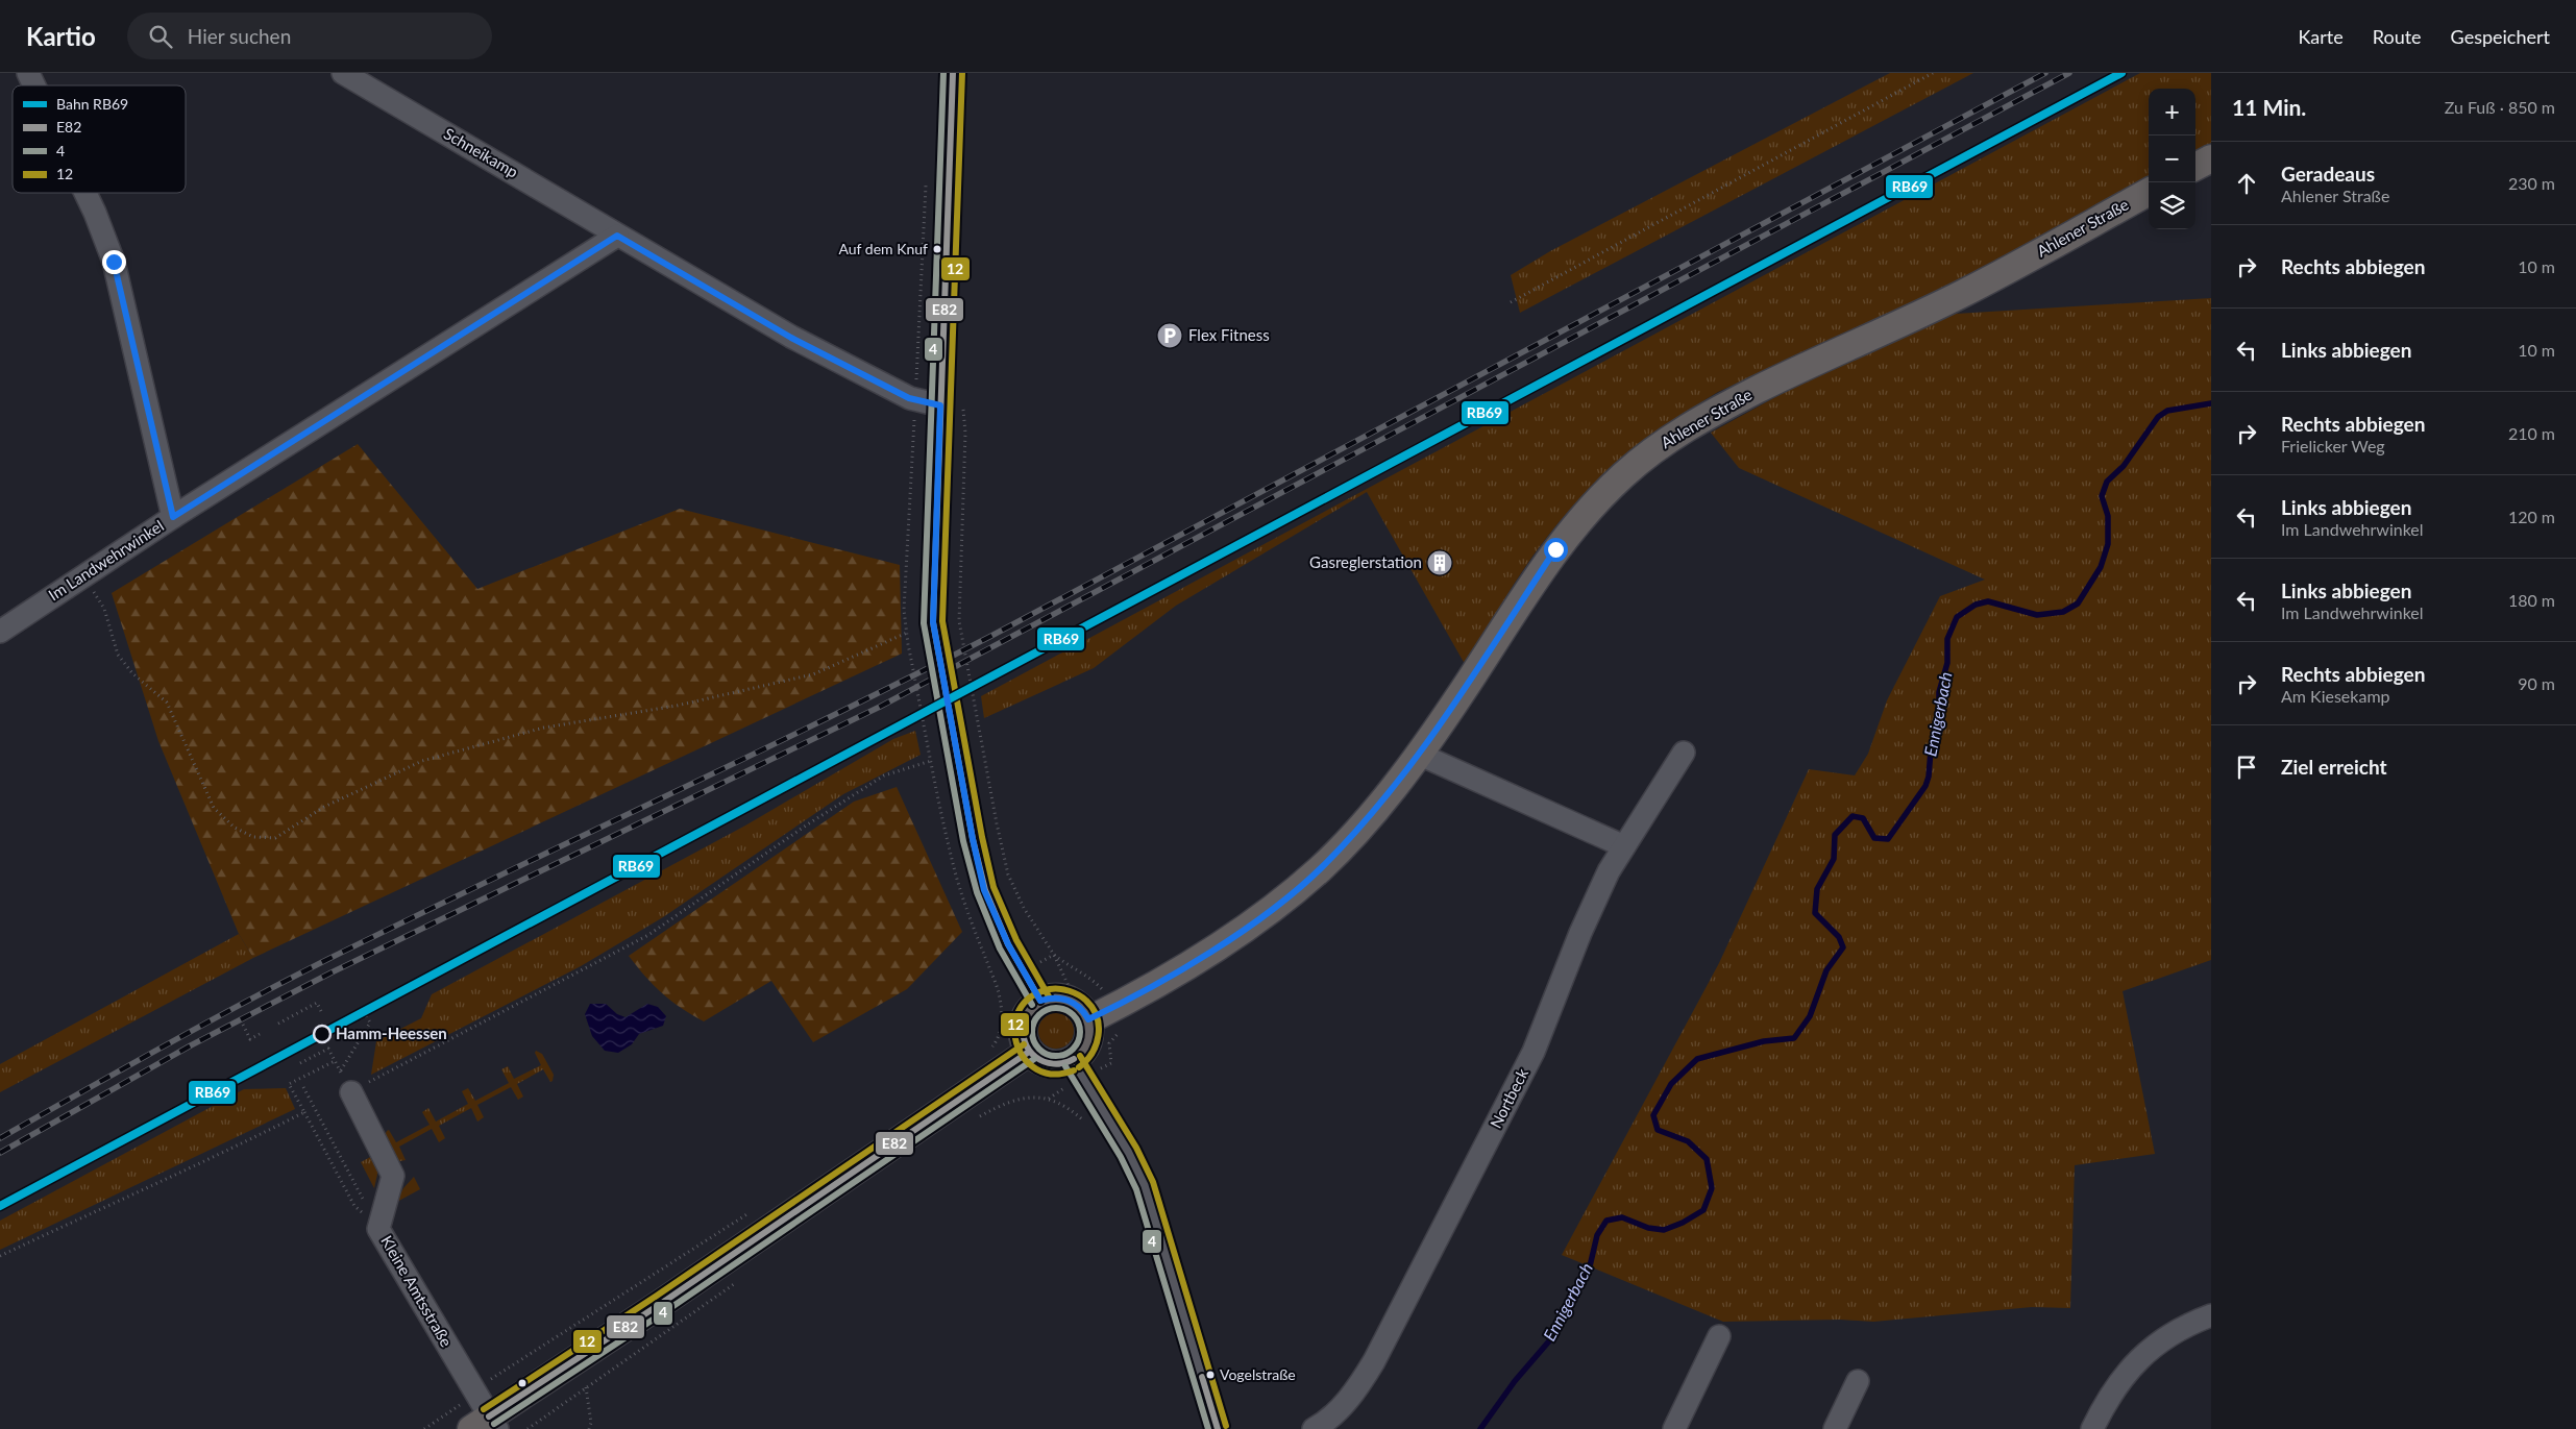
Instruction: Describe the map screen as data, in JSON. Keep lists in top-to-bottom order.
{
  "streets": {
    "main road": ["Ahlener Straße"],
    "street": [
      "Schneikamp",
      "Im Landwehrwinkel",
      "Nortbeck",
      "Kleine Amtsstraße"
    ]
  },
  "crossings": [
    ["Schneikamp", "Im Landwehrwinkel"]
  ],
  "water": ["Ennigerbach"],
  "places": {
    "other": ["Auf dem Knuf", "Hamm-Heessen", "Vogelstraße"],
    "parking": ["Flex Fitness"],
    "building": ["Gasreglerstation"]
  },
  "lines": [
    "rail line RB69",
    "transit line E82",
    "transit line 4",
    "transit line 12"
  ],
  "legend": [
    "Bahn RB69",
    "E82",
    "4",
    "12"
  ],
  "page": {
    "header": "Kartio",
    "search": "Hier suchen",
    "nav": ["Karte", "Route", "Gespeichert"],
    "heading": ["11 Min.", "Zu Fuß · 850 m"],
    "map_buttons": ["+", "−"],
    "list": [
      ["Geradeaus", "Ahlener Straße", "230 m"],
      ["Rechts abbiegen", "10 m"],
      ["Links abbiegen", "10 m"],
      ["Rechts abbiegen", "Frielicker Weg", "210 m"],
      ["Links abbiegen", "Im Landwehrwinkel", "120 m"],
      ["Links abbiegen", "Im Landwehrwinkel", "180 m"],
      ["Rechts abbiegen", "Am Kiesekamp", "90 m"],
      "Ziel erreicht"
    ]
  }
}
